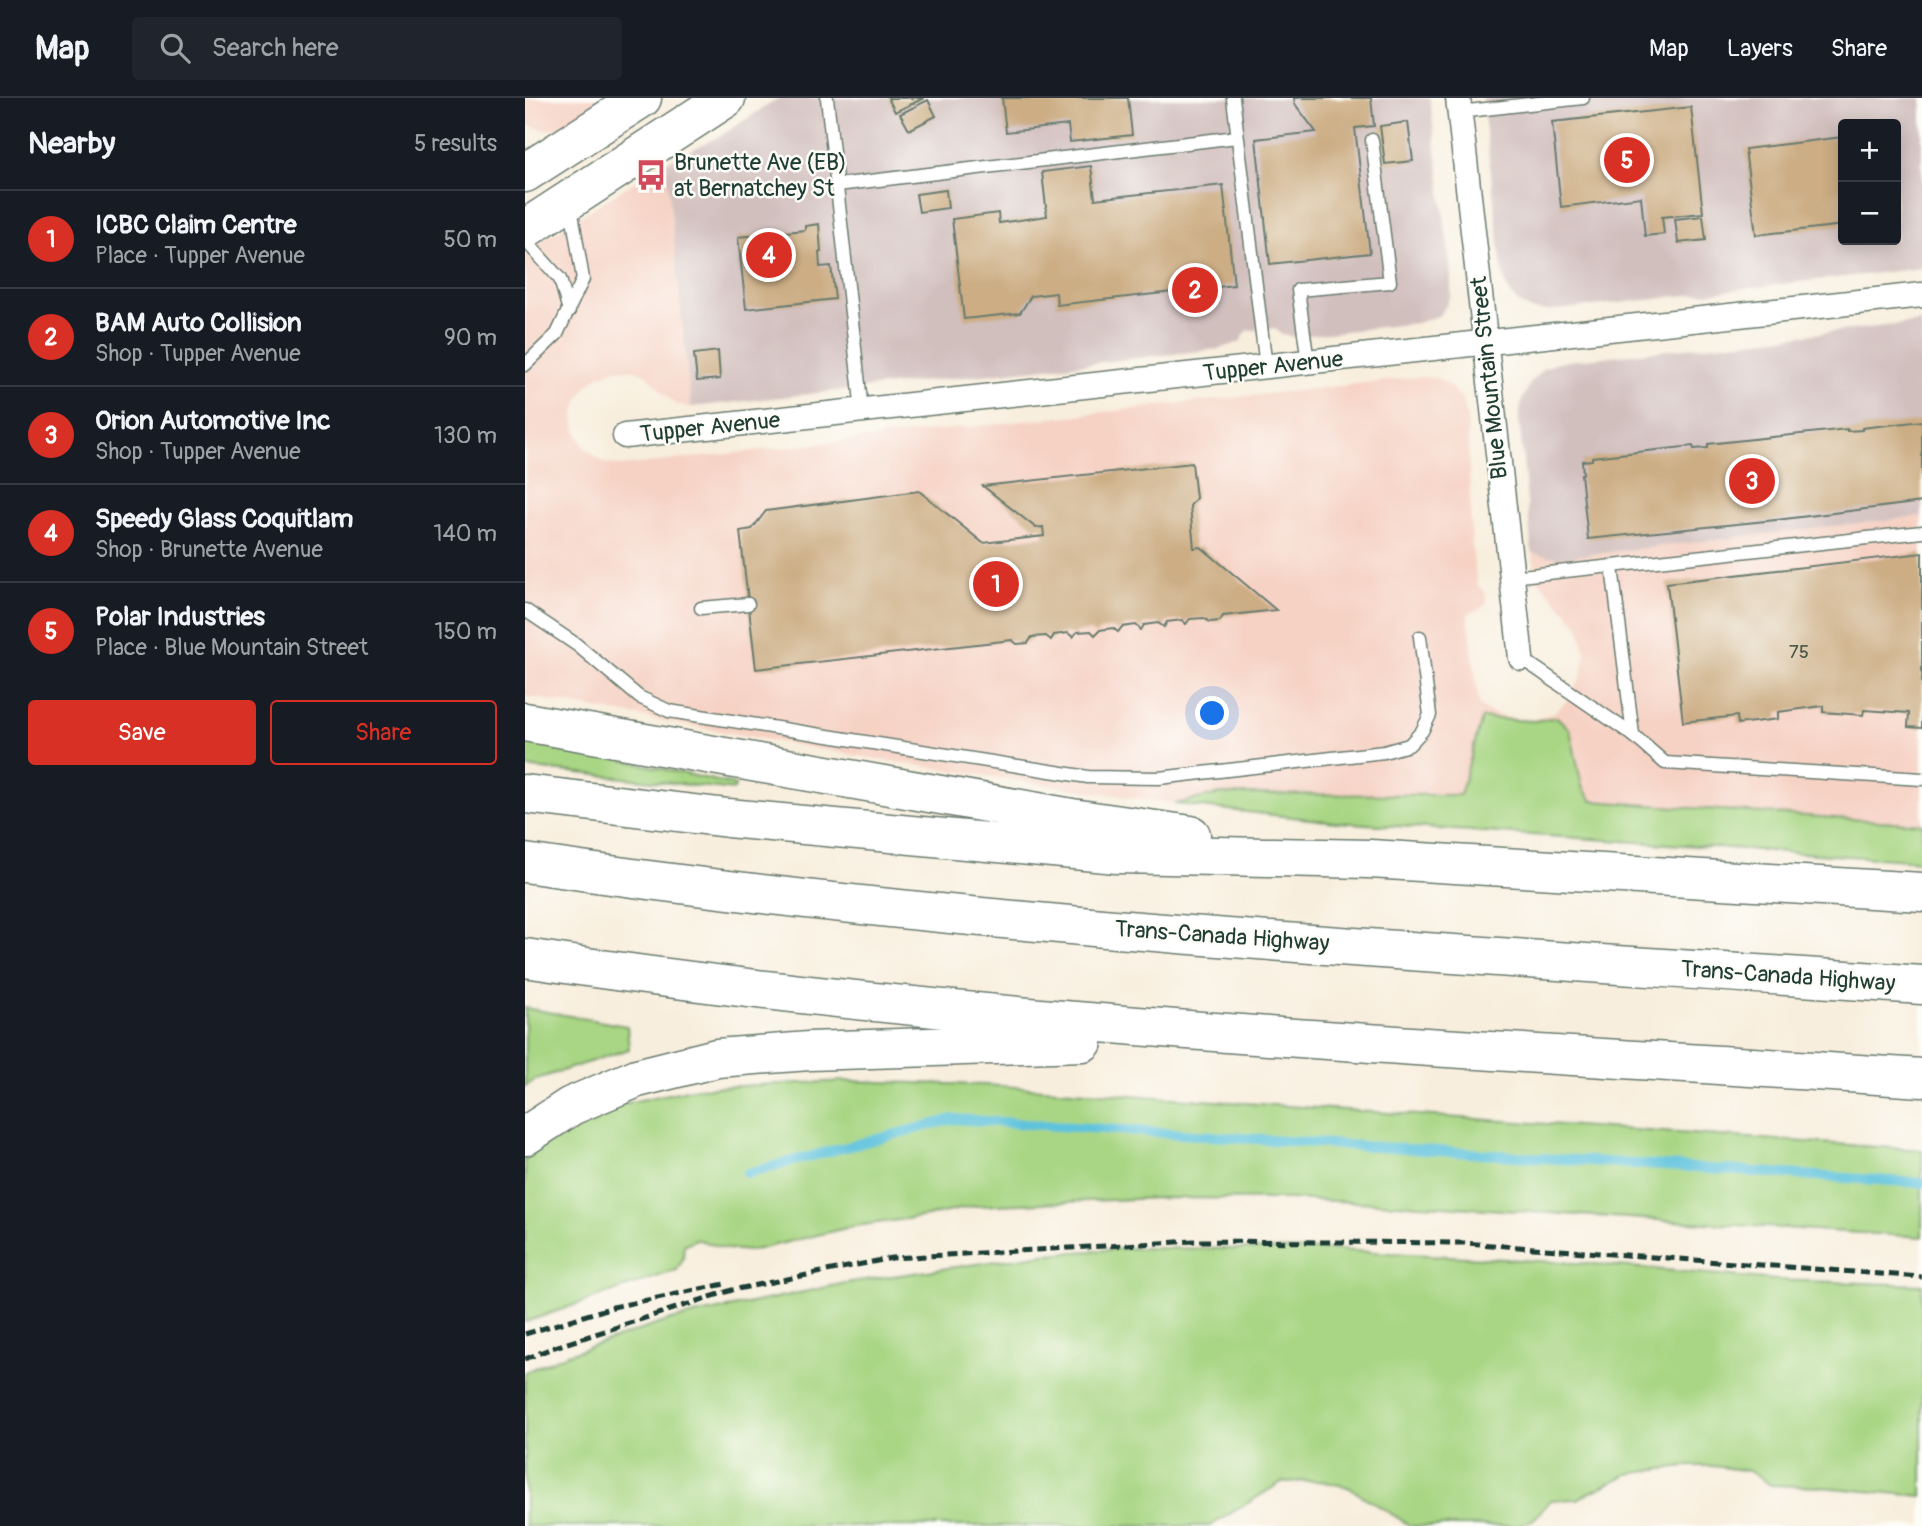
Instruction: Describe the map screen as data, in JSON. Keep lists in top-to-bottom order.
{
  "streets": {
    "main road": ["Trans-Canada Highway"],
    "street": ["Tupper Avenue", "Blue Mountain Street"]
  },
  "crossings": [
    ["Tupper Avenue", "Blue Mountain Street"]
  ],
  "places": {
    "bus stop": ["Brunette Ave (EB) at Bernatchey St"]
  },
  "house_numbers": ["75"],
  "page": {
    "header": "Map",
    "search": "Search here",
    "nav": ["Map", "Layers", "Share"],
    "heading": ["Nearby", "5 results"],
    "map_buttons": ["+", "−"],
    "pins": [
      "5",
      "4",
      "2",
      "3",
      "1"
    ],
    "list": [
      {
        "mark": "1",
        "name": "ICBC Claim Centre",
        "note": "Place · Tupper Avenue",
        "value": "50 m"
      },
      {
        "mark": "2",
        "name": "BAM Auto Collision",
        "note": "Shop · Tupper Avenue",
        "value": "90 m"
      },
      {
        "mark": "3",
        "name": "Orion Automotive Inc",
        "note": "Shop · Tupper Avenue",
        "value": "130 m"
      },
      {
        "mark": "4",
        "name": "Speedy Glass Coquitlam",
        "note": "Shop · Brunette Avenue",
        "value": "140 m"
      },
      {
        "mark": "5",
        "name": "Polar Industries",
        "note": "Place · Blue Mountain Street",
        "value": "150 m"
      }
    ],
    "buttons": ["Save", "Share"]
  }
}
